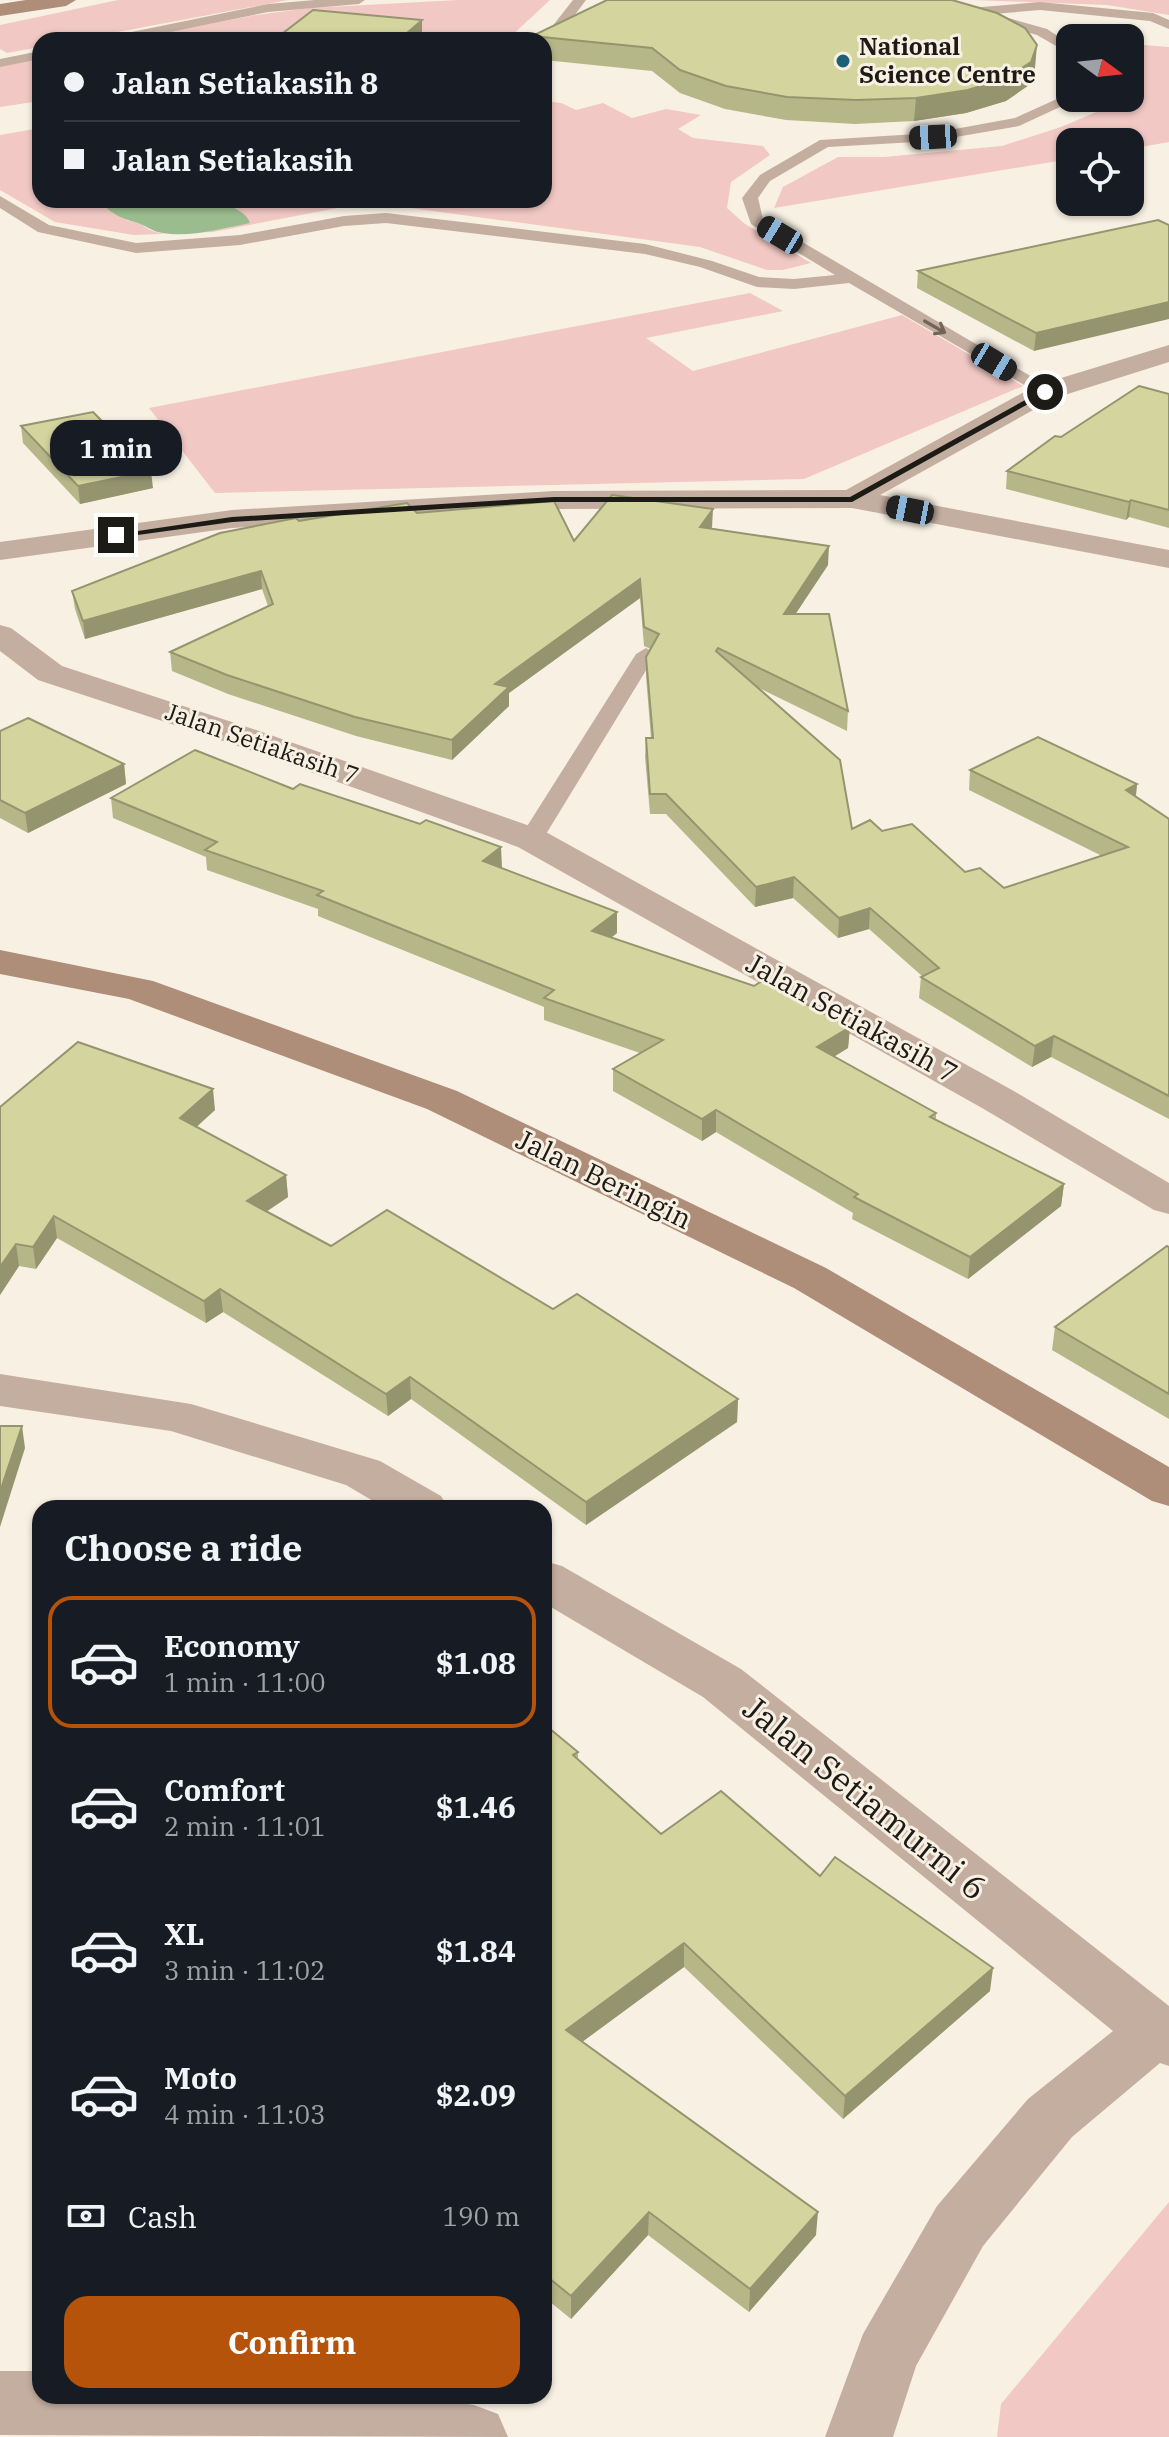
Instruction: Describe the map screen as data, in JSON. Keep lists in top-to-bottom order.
{
  "streets": {
    "street": ["Jalan Setiakasih 7", "Jalan Beringin", "Jalan Setiamurni 6"]
  },
  "places": ["National Science Centre"],
  "north": "right",
  "page": {
    "banner": ["Jalan Setiakasih 8", "Jalan Setiakasih"],
    "bubble": "1 min",
    "heading": "Choose a ride",
    "list": [
      {
        "name": "Economy",
        "note": "1 min · 11:00",
        "value": "$1.08"
      },
      {
        "name": "Comfort",
        "note": "2 min · 11:01",
        "value": "$1.46"
      },
      {
        "name": "XL",
        "note": "3 min · 11:02",
        "value": "$1.84"
      },
      {
        "name": "Moto",
        "note": "4 min · 11:03",
        "value": "$2.09"
      }
    ],
    "pay": ["Cash", "190 m"],
    "buttons": "Confirm"
  }
}
